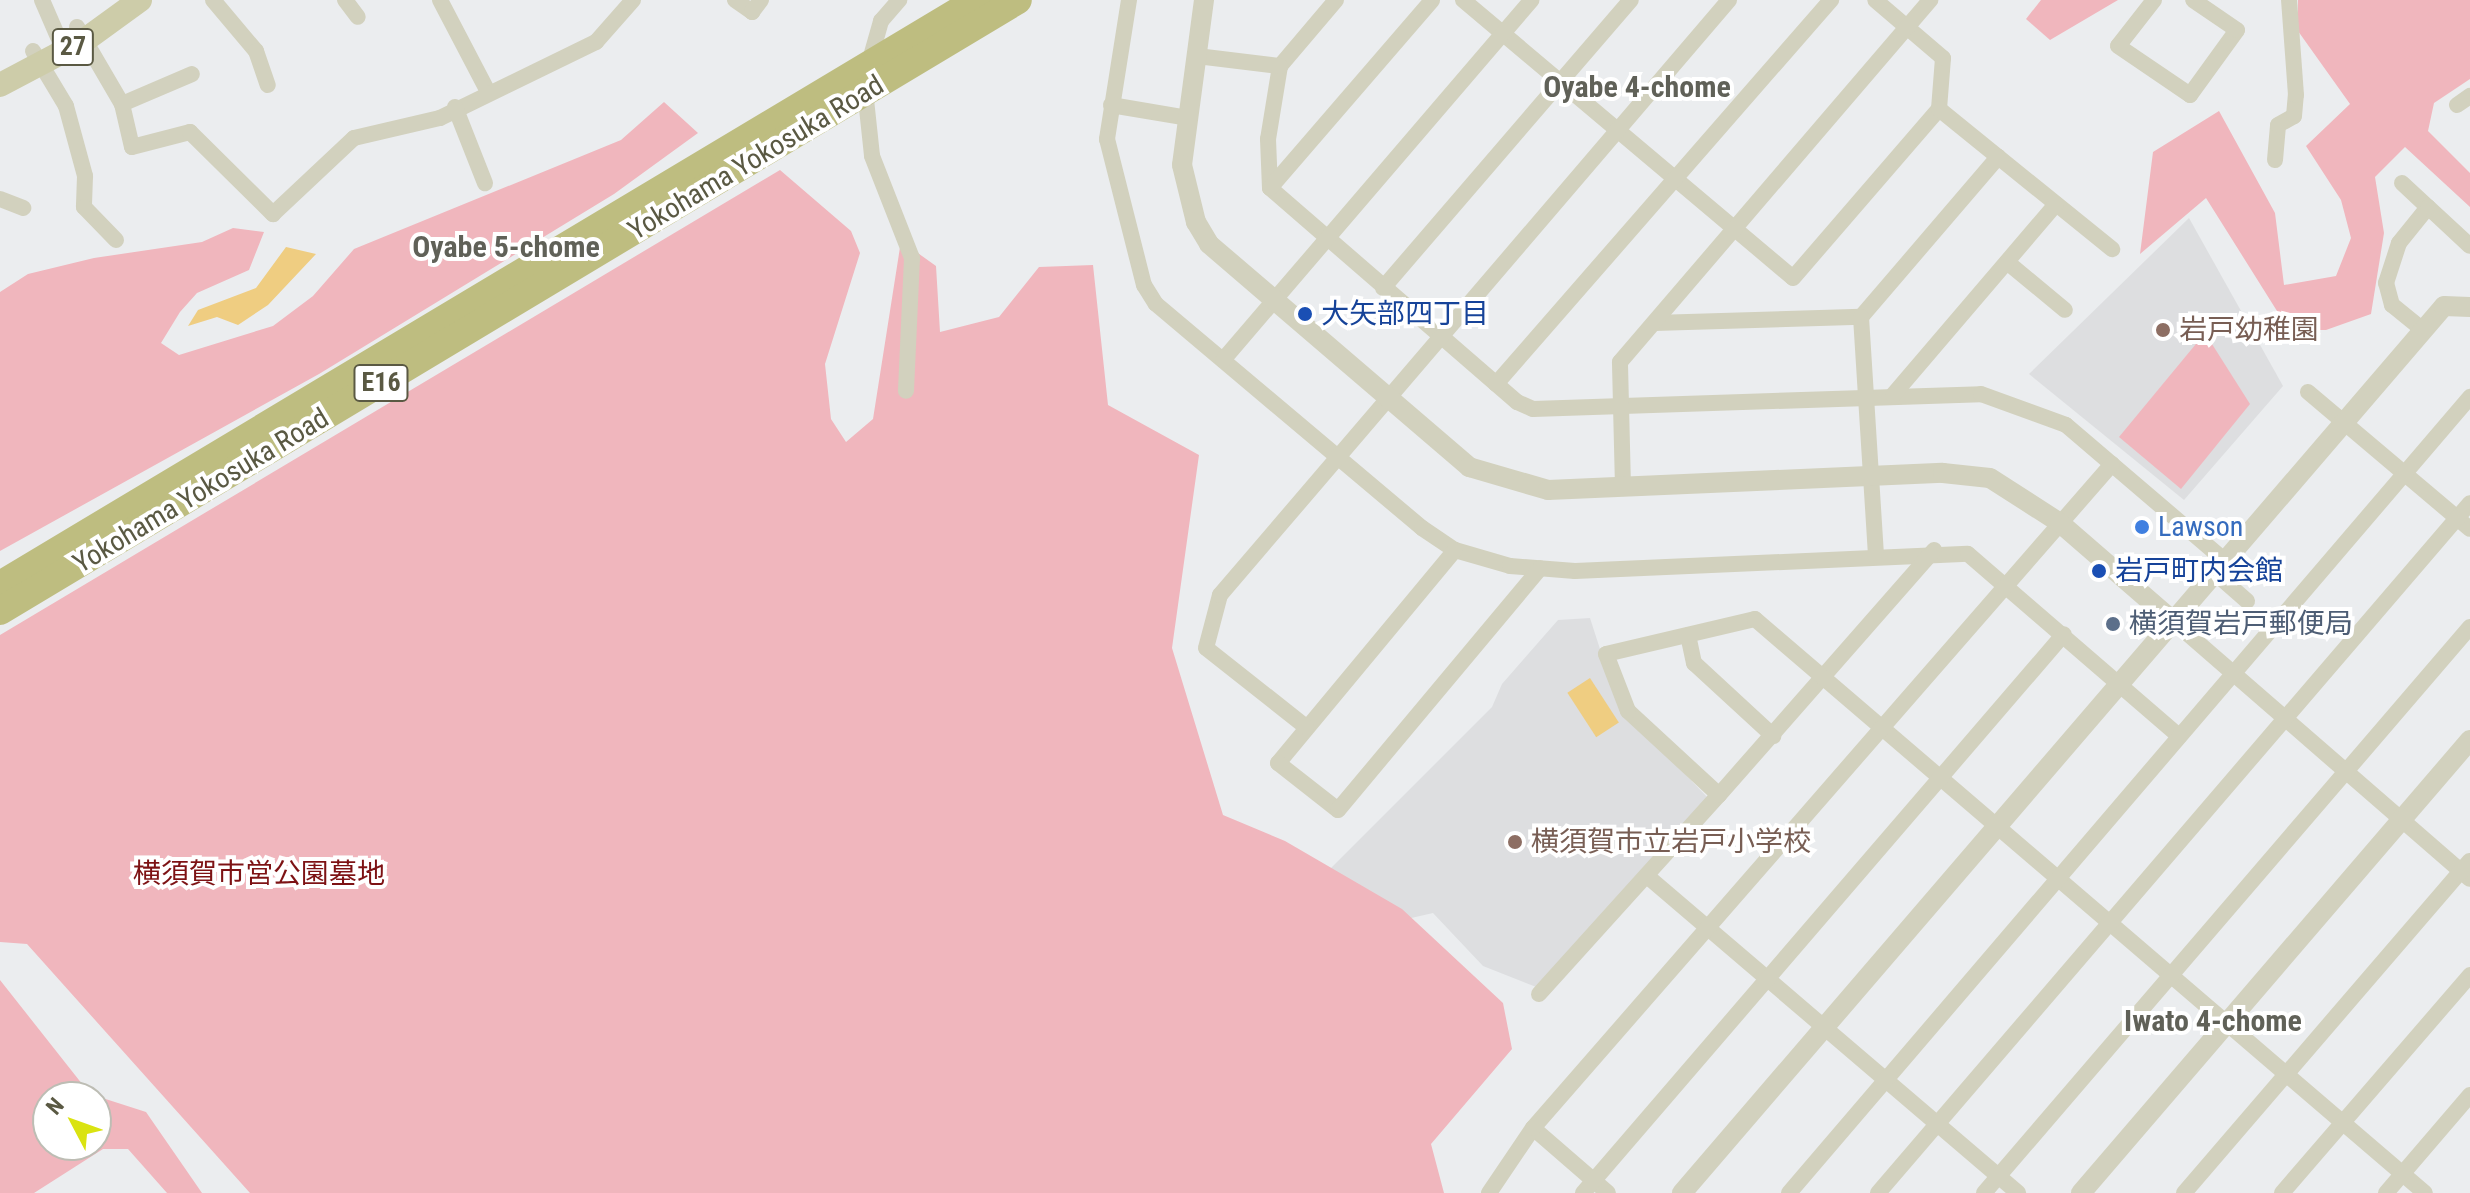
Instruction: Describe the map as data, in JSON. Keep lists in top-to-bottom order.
{
  "streets": {
    "highway": ["Yokohama Yokosuka Road", "E16"],
    "main road": ["27"]
  },
  "districts": ["Oyabe 4-chome", "Oyabe 5-chome", "Iwato 4-chome"],
  "parks": ["横須賀市営公園墓地"],
  "places": [
    "大矢部四丁目",
    "岩戸幼稚園",
    "Lawson",
    "岩戸町内会館",
    "横須賀岩戸郵便局",
    "横須賀市立岩戸小学校"
  ],
  "north": "top left"
}
